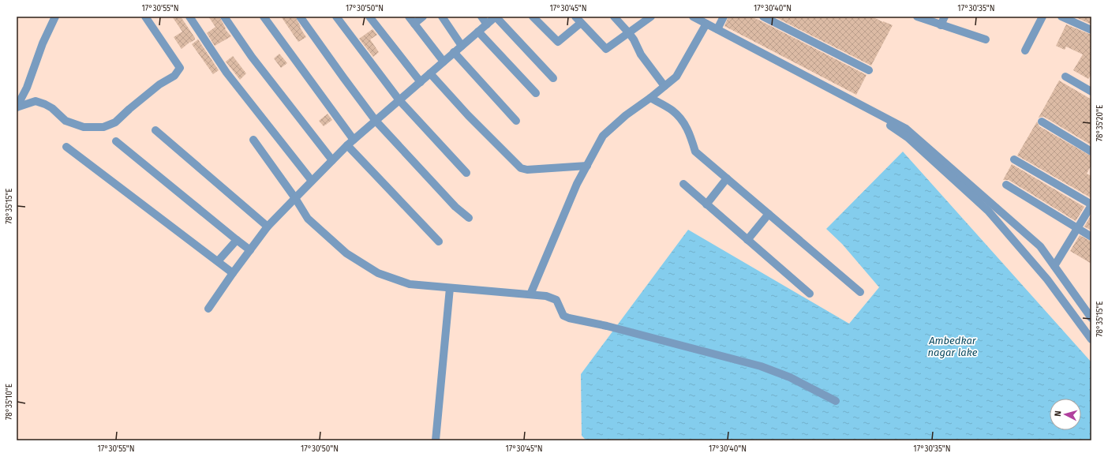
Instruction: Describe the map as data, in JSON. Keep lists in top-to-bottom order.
{
  "water": ["Ambedkar nagar lake"],
  "north": "left",
  "coordinates": [
    "17°30'55\"N",
    "17°30'50\"N",
    "17°30'45\"N",
    "17°30'40\"N",
    "17°30'35\"N",
    "78°35'20\"E",
    "78°35'15\"E",
    "78°35'10\"E"
  ]
}
